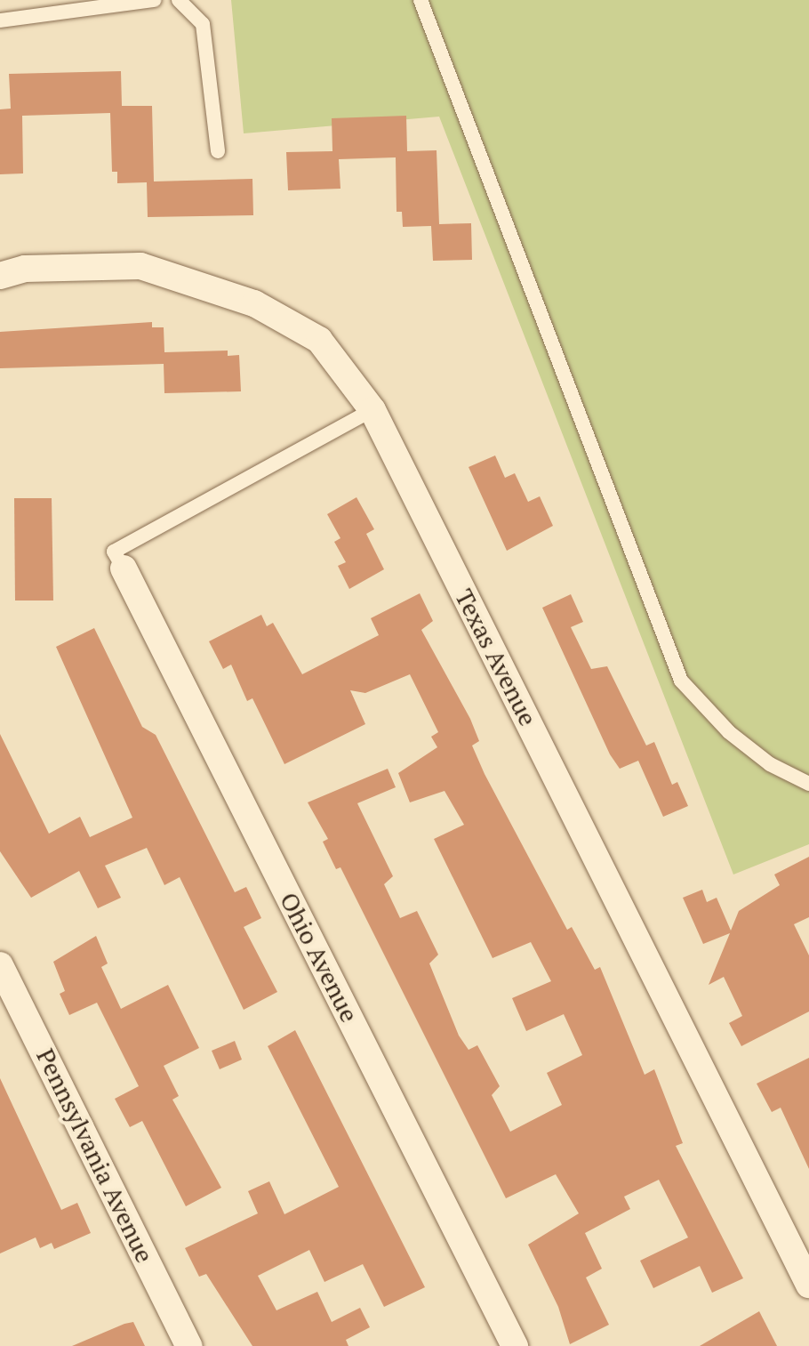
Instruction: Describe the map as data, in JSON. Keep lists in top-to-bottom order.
{
  "streets": {
    "street": ["Texas Avenue", "Ohio Avenue", "Pennsylvania Avenue"]
  }
}
